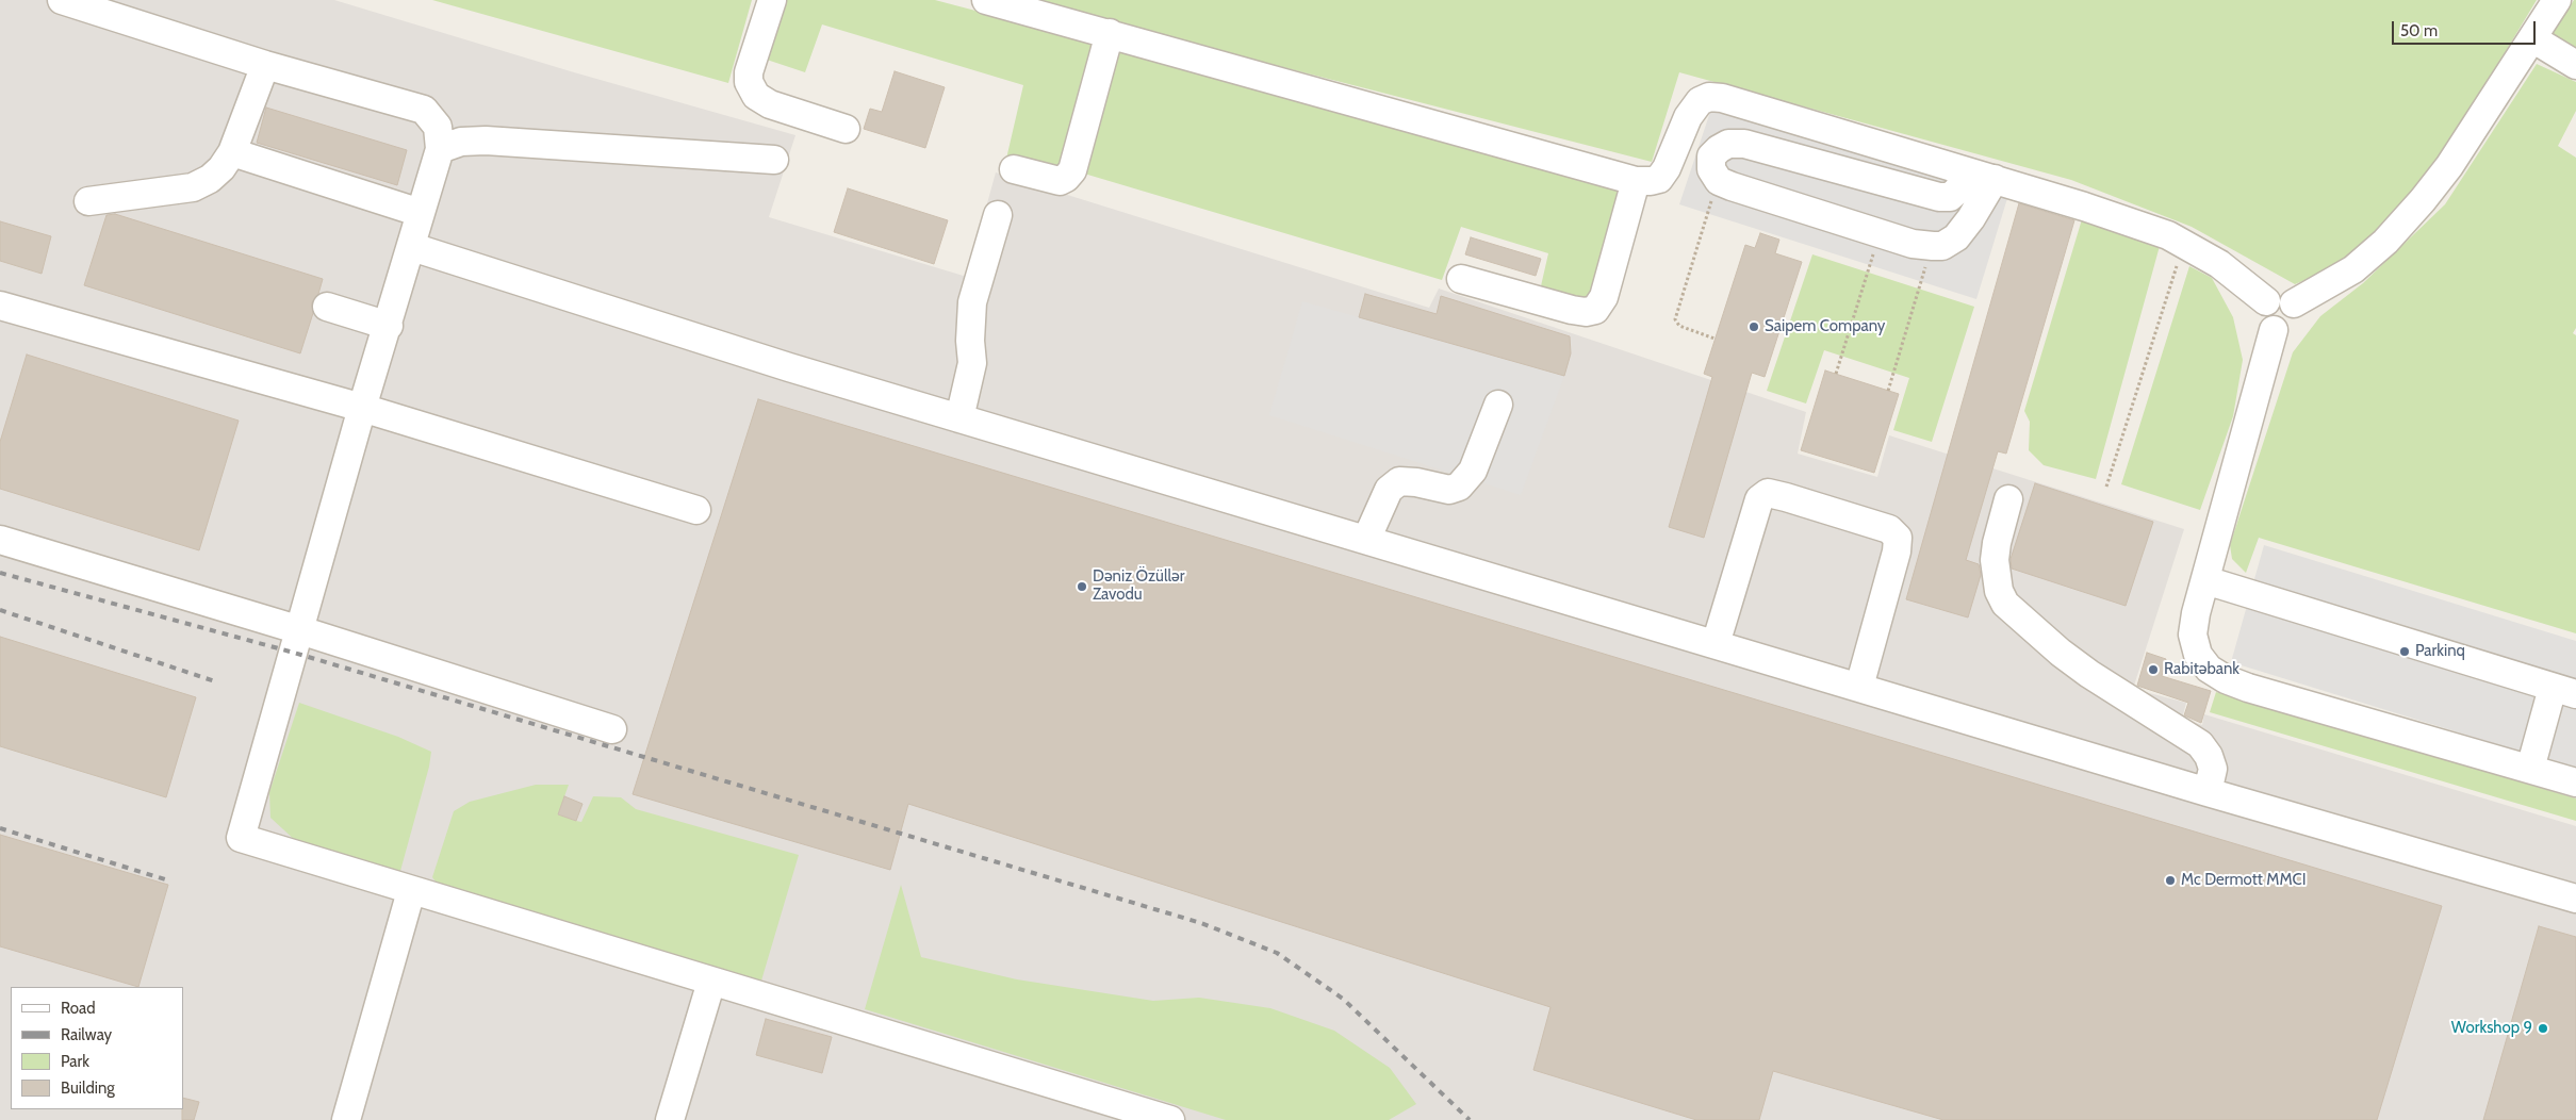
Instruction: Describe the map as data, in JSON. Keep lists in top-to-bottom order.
{
  "places": [
    "Saipem Company",
    "Dəniz Özüllər Zavodu",
    "Parkinq",
    "Rabitəbank",
    "Mc Dermott MMCI",
    "Workshop 9"
  ],
  "legend": [
    "Road",
    "Railway",
    "Park",
    "Building"
  ],
  "scale_bar": "50 m"
}
